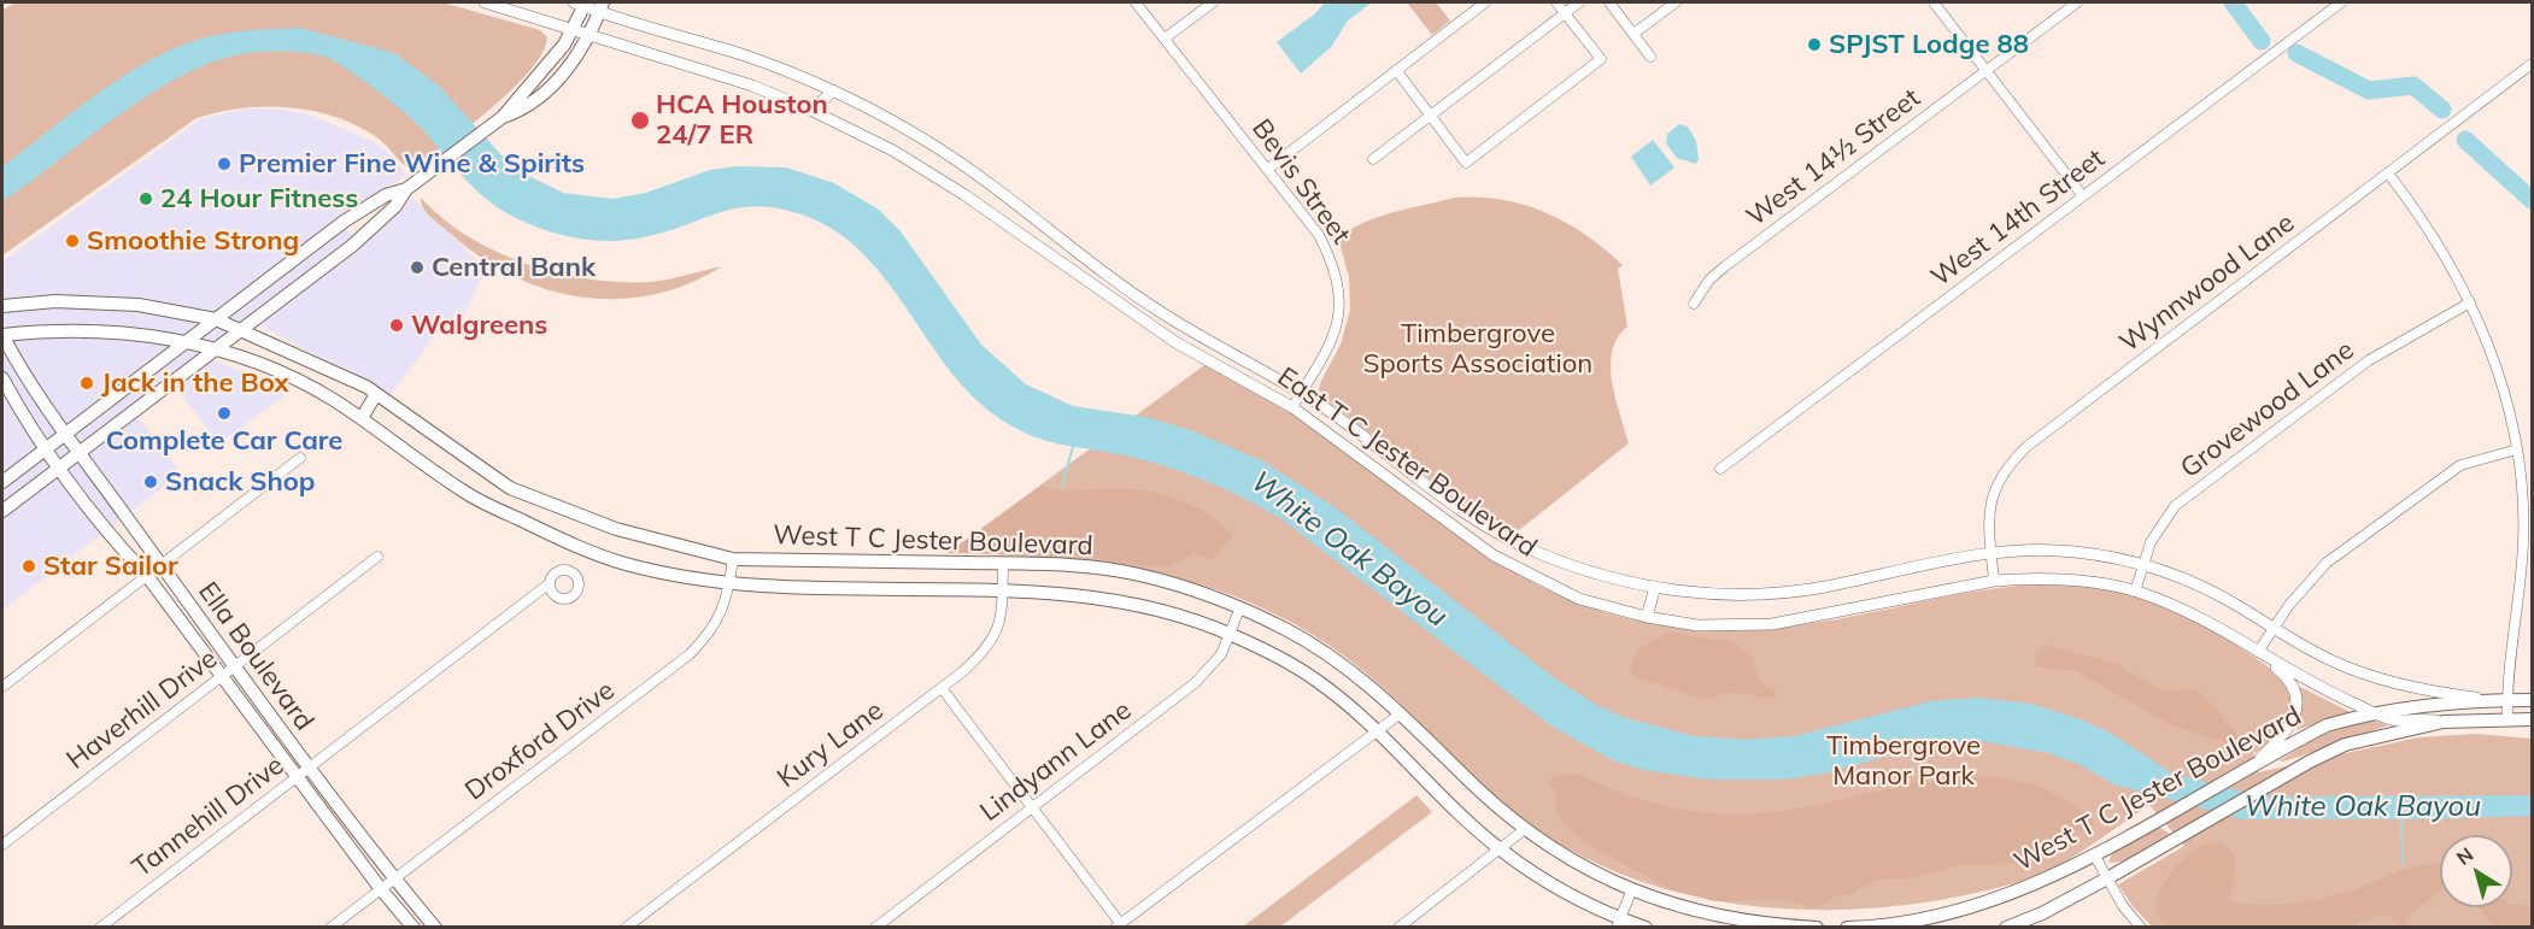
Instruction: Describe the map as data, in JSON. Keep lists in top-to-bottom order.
{
  "streets": {
    "main road": ["West T C Jester Boulevard", "Ella Boulevard"],
    "street": [
      "West 14½ Street",
      "Bevis Street",
      "West 14th Street",
      "Wynnwood Lane",
      "Grovewood Lane",
      "East T C Jester Boulevard",
      "Haverhill Drive",
      "Droxford Drive",
      "Kury Lane",
      "Lindyann Lane",
      "Tannehill Drive"
    ]
  },
  "crossings": [
    ["Bevis Street", "East T C Jester Boulevard"],
    ["Wynnwood Lane", "East T C Jester Boulevard"],
    ["Grovewood Lane", "East T C Jester Boulevard"],
    ["East T C Jester Boulevard", "West T C Jester Boulevard"],
    ["West T C Jester Boulevard", "Ella Boulevard"],
    ["West T C Jester Boulevard", "Droxford Drive"],
    ["West T C Jester Boulevard", "Kury Lane"],
    ["West T C Jester Boulevard", "Lindyann Lane"],
    ["Ella Boulevard", "Haverhill Drive"],
    ["Ella Boulevard", "Droxford Drive"],
    ["Ella Boulevard", "Tannehill Drive"]
  ],
  "water": ["White Oak Bayou"],
  "parks": ["Timbergrove Sports Association", "Timbergrove Manor Park"],
  "places": [
    "SPJST Lodge 88",
    "HCA Houston 24/7 ER",
    "Premier Fine Wine & Spirits",
    "24 Hour Fitness",
    "Smoothie Strong",
    "Central Bank",
    "Walgreens",
    "Jack in the Box",
    "Complete Car Care",
    "Snack Shop",
    "Star Sailor"
  ],
  "north": "top left"
}
